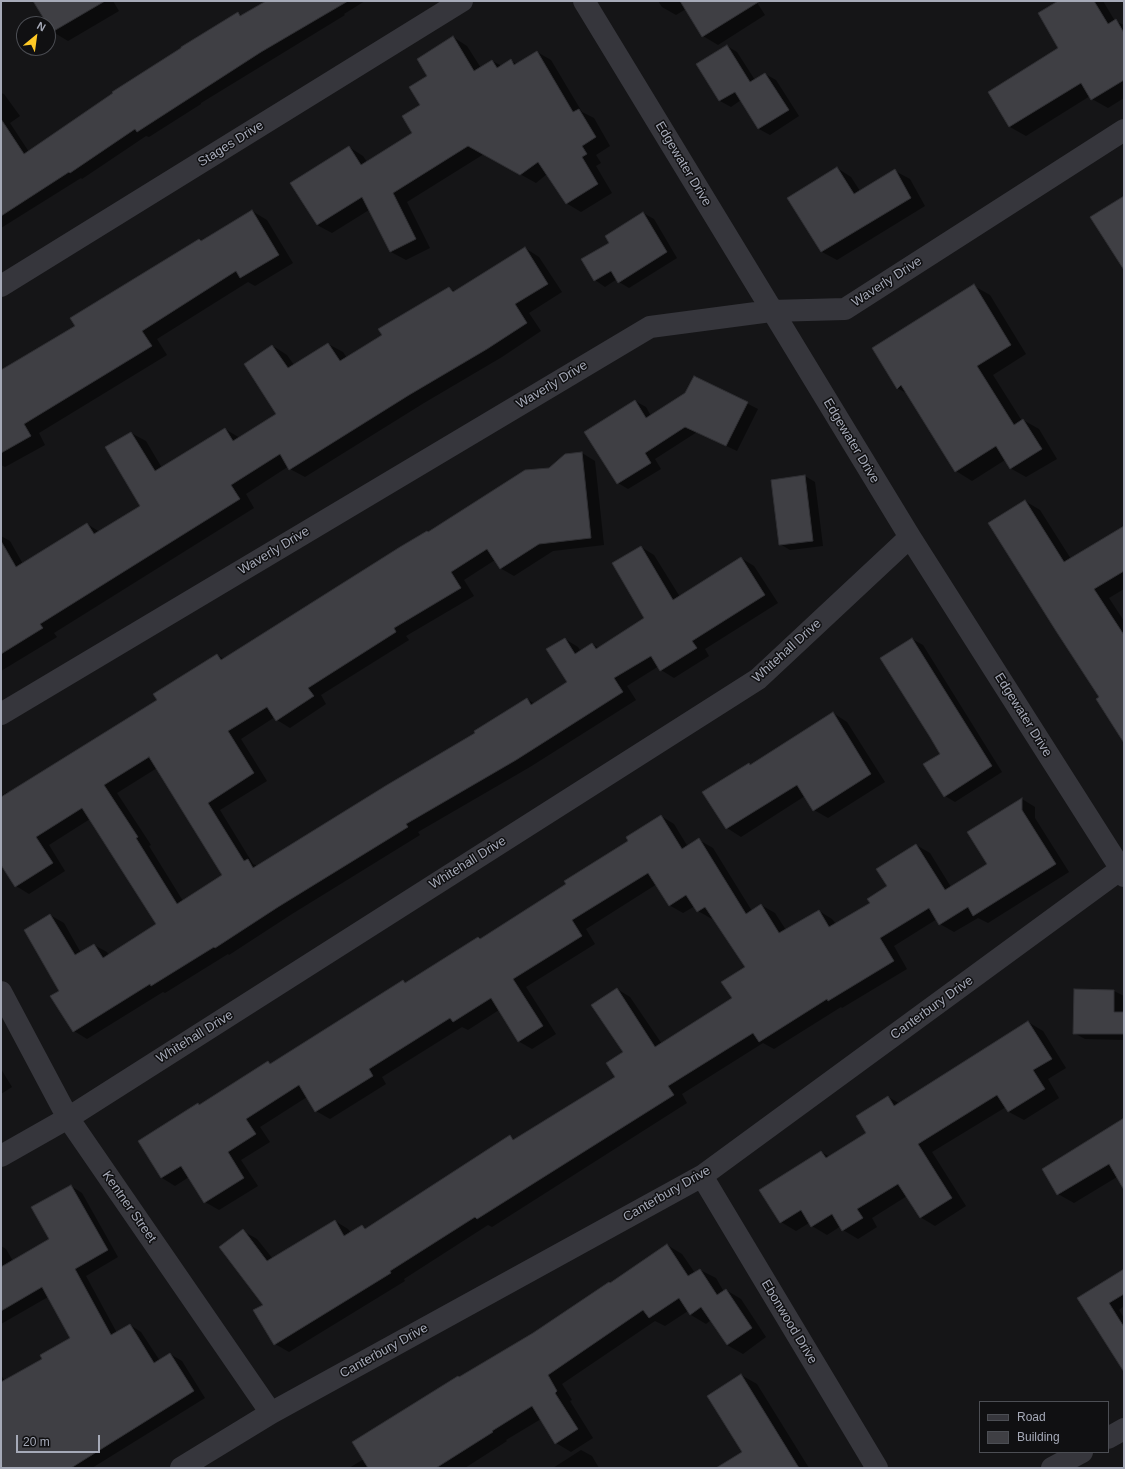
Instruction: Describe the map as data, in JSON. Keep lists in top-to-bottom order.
{
  "streets": {
    "street": [
      "Stages Drive",
      "Edgewater Drive",
      "Waverly Drive",
      "Whitehall Drive",
      "Canterbury Drive",
      "Kentner Street",
      "Ebonwood Drive"
    ]
  },
  "crossings": [
    ["Edgewater Drive", "Waverly Drive"],
    ["Edgewater Drive", "Whitehall Drive"],
    ["Edgewater Drive", "Canterbury Drive"],
    ["Whitehall Drive", "Kentner Street"],
    ["Canterbury Drive", "Kentner Street"],
    ["Canterbury Drive", "Ebonwood Drive"]
  ],
  "legend": ["Road", "Building"],
  "scale_bar": "20 m",
  "north": "top right"
}
